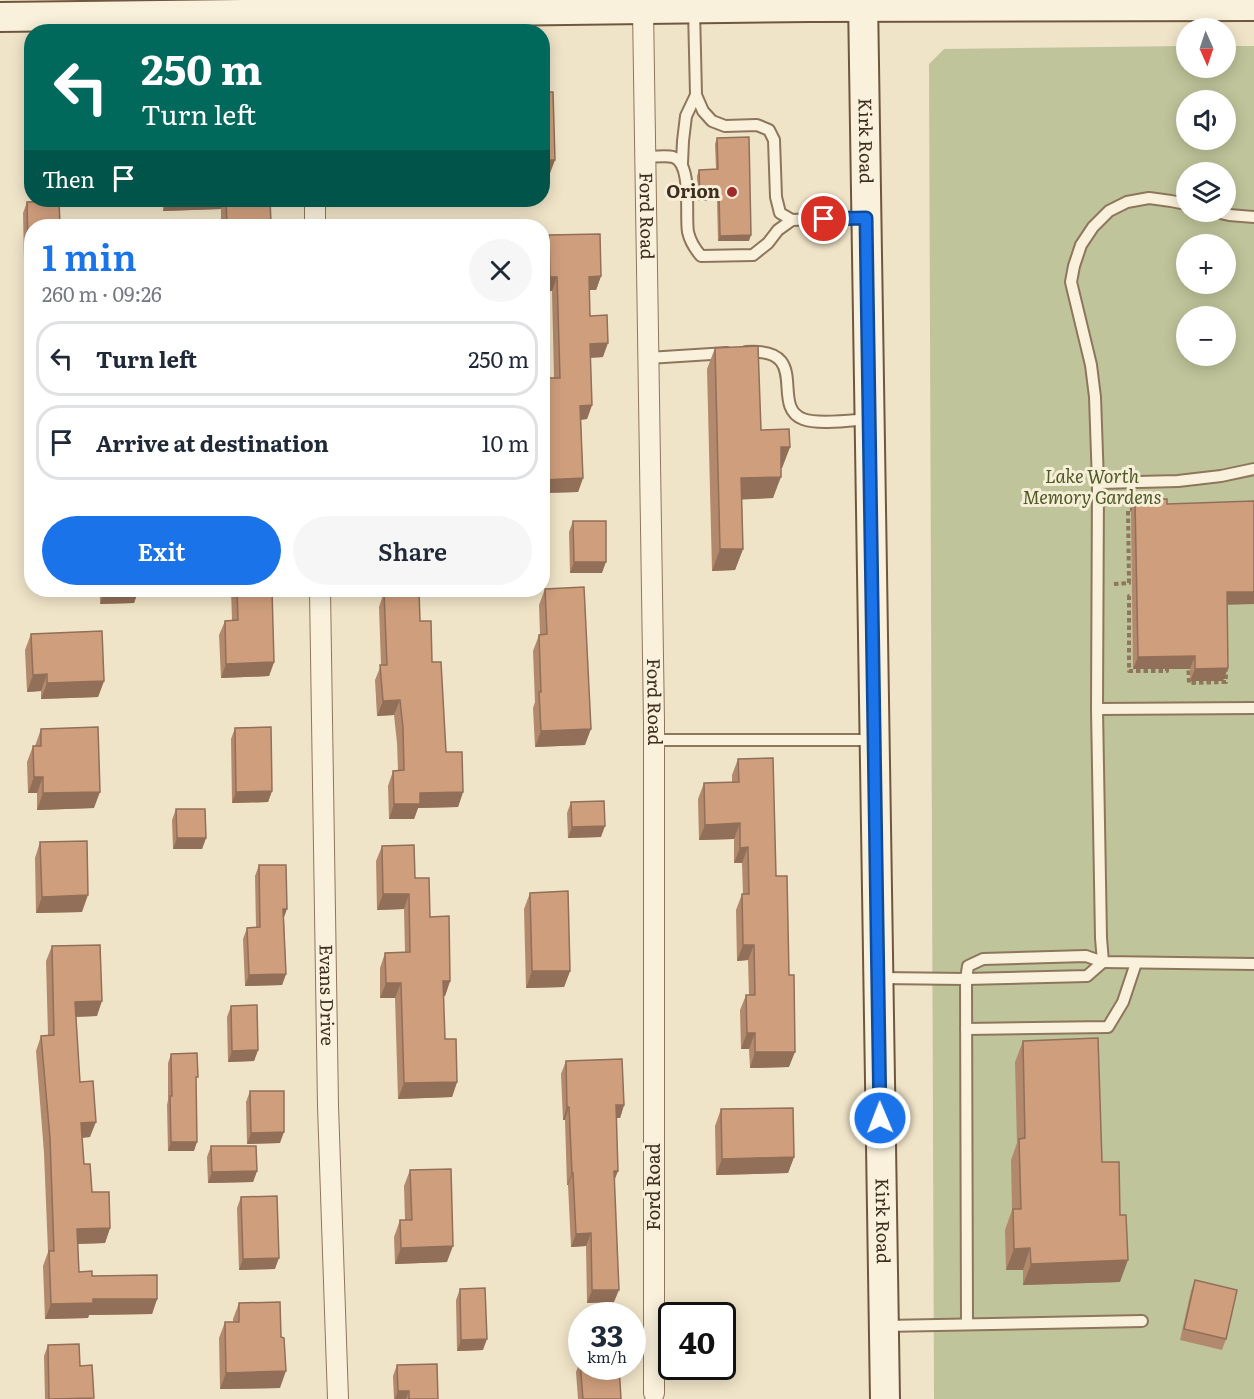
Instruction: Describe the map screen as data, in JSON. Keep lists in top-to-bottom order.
{
  "streets": {
    "street": ["Kirk Road", "Ford Road", "Evans Drive"]
  },
  "parks": ["Lake Worth Memory Gardens"],
  "places": ["Orion"],
  "north": "bottom",
  "page": {
    "map_buttons": ["+", "−"],
    "turn": ["250 m", "Turn left"],
    "then": "Then",
    "heading": ["1 min", "260 m · 09:26"],
    "list": [
      {
        "name": "Turn left",
        "value": "250 m"
      },
      {
        "name": "Arrive at destination",
        "value": "10 m"
      }
    ],
    "buttons": ["Exit", "Share"],
    "speed": "33 km/h",
    "limit": "40"
  }
}
